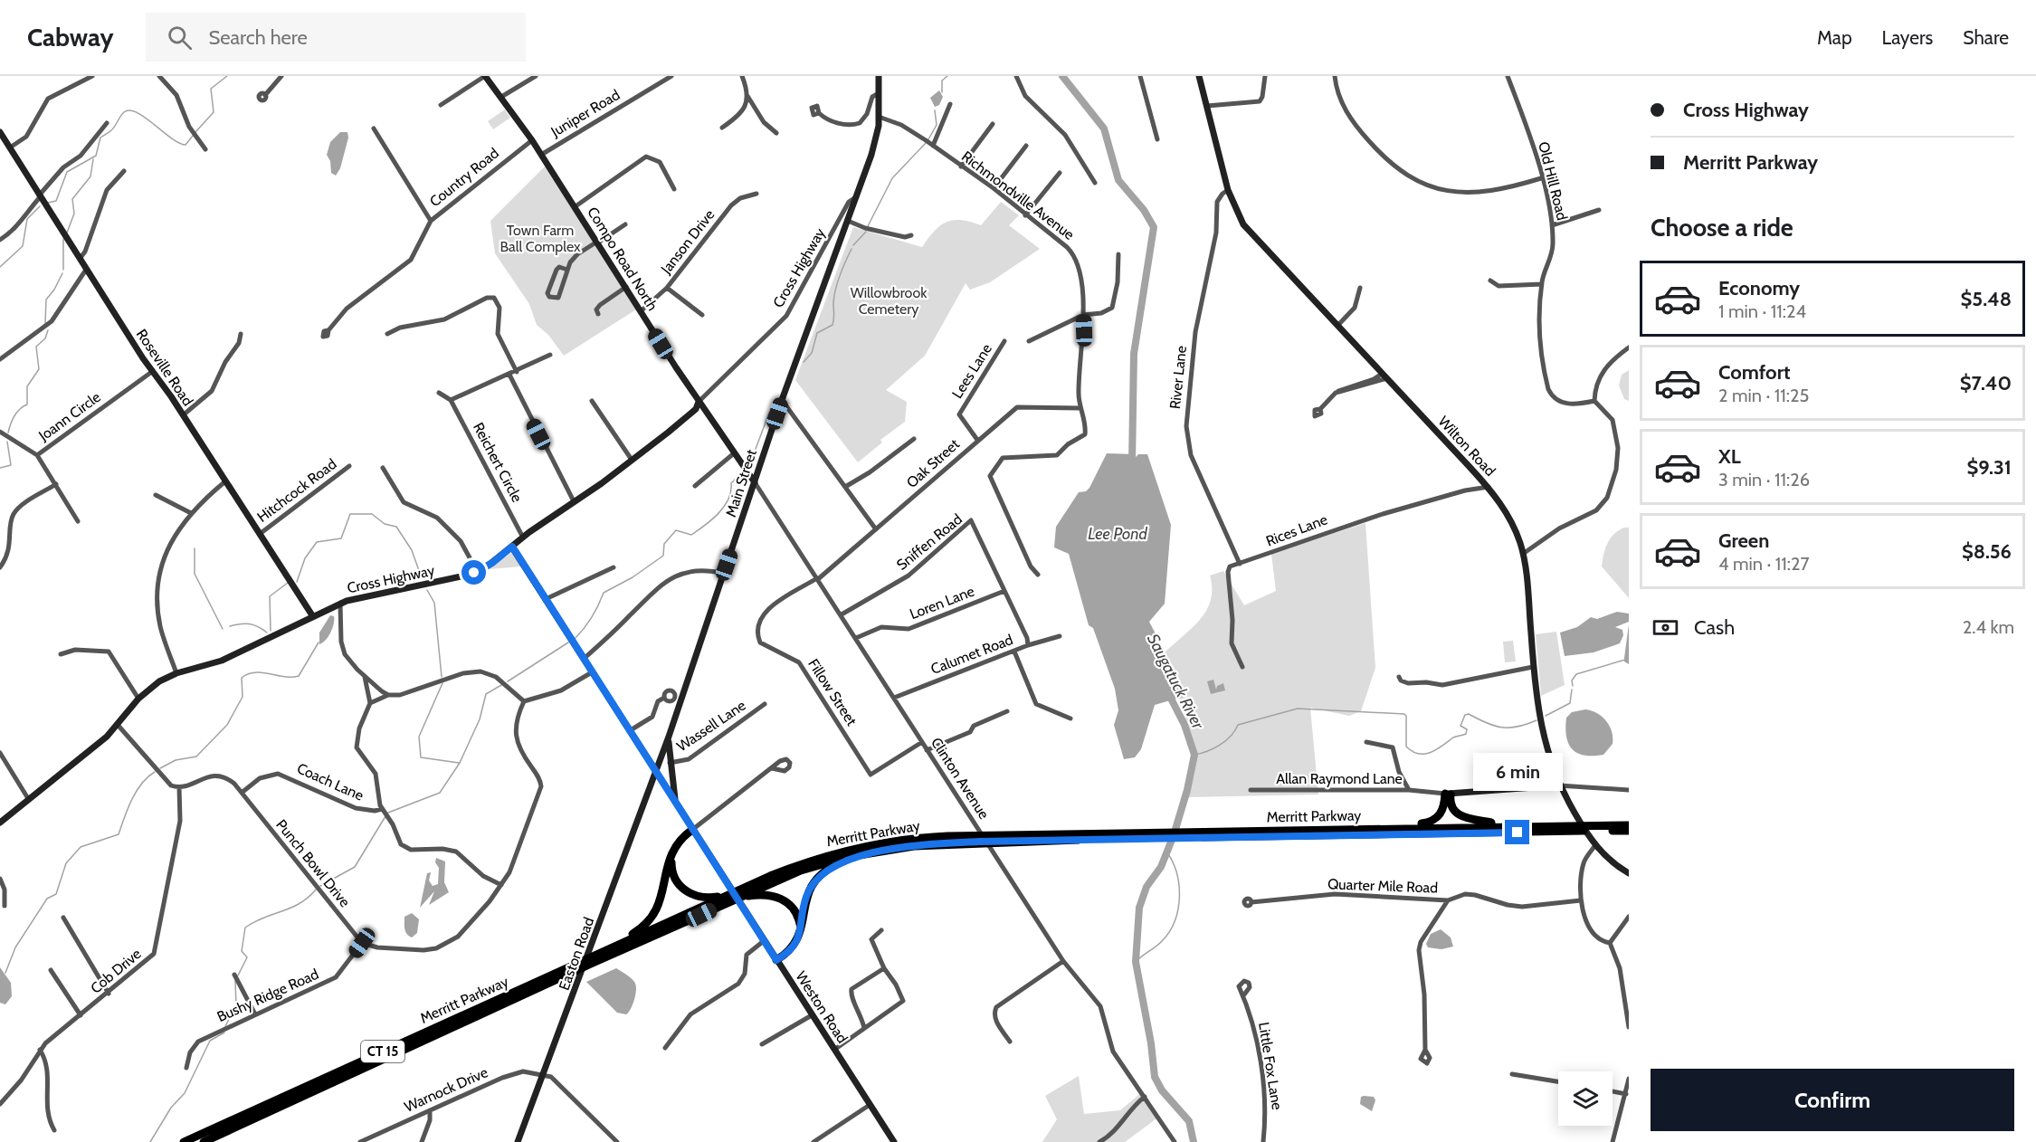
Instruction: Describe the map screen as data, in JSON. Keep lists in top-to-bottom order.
{
  "streets": {
    "highway": ["Merritt Parkway", "CT 15"],
    "main road": [
      "Compo Road North",
      "Cross Highway",
      "Roseville Road",
      "Wilton Road",
      "Main Street",
      "Allan Raymond Lane",
      "Easton Road",
      "Weston Road"
    ],
    "street": [
      "Juniper Road",
      "Country Road",
      "Old Hill Road",
      "Richmondville Avenue",
      "Janson Drive",
      "Lees Lane",
      "River Lane",
      "Joann Circle",
      "Reichert Circle",
      "Oak Street",
      "Hitchcock Road",
      "Rices Lane",
      "Sniffen Road",
      "Loren Lane",
      "Calumet Road",
      "Fillow Street",
      "Wassell Lane",
      "Clinton Avenue",
      "Coach Lane",
      "Punch Bowl Drive",
      "Quarter Mile Road",
      "Cob Drive",
      "Bushy Ridge Road",
      "Little Fox Lane",
      "Warnock Drive"
    ]
  },
  "crossings": [
    ["Juniper Road", "Compo Road North"],
    ["Country Road", "Compo Road North"],
    ["Richmondville Avenue", "Oak Street"],
    ["Richmondville Avenue", "Main Street"],
    ["Janson Drive", "Compo Road North"],
    ["Compo Road North", "Cross Highway"],
    ["Compo Road North", "Main Street"],
    ["Compo Road North", "Clinton Avenue"],
    ["Cross Highway", "Roseville Road"],
    ["Cross Highway", "Reichert Circle"],
    ["Cross Highway", "Main Street"],
    ["Cross Highway", "Weston Road"],
    ["Roseville Road", "Joann Circle"],
    ["Roseville Road", "Hitchcock Road"],
    ["Lees Lane", "Oak Street"],
    ["River Lane", "Wilton Road"],
    ["River Lane", "Rices Lane"],
    ["Wilton Road", "Rices Lane"],
    ["Wilton Road", "Allan Raymond Lane"],
    ["Oak Street", "Fillow Street"],
    ["Oak Street", "Clinton Avenue"],
    ["Main Street", "Clinton Avenue"],
    ["Main Street", "Easton Road"],
    ["Main Street", "Weston Road"],
    ["Sniffen Road", "Loren Lane"],
    ["Sniffen Road", "Calumet Road"],
    ["Sniffen Road", "Clinton Avenue"],
    ["Loren Lane", "Clinton Avenue"],
    ["Calumet Road", "Clinton Avenue"],
    ["Fillow Street", "Clinton Avenue"],
    ["Wassell Lane", "Weston Road"],
    ["Coach Lane", "Punch Bowl Drive"],
    ["Punch Bowl Drive", "Cob Drive"],
    ["Punch Bowl Drive", "Bushy Ridge Road"],
    ["Easton Road", "Weston Road"],
    ["Easton Road", "Warnock Drive"]
  ],
  "water": ["Lee Pond", "Saugatuck River"],
  "parks": ["Town Farm Ball Complex", "Willowbrook Cemetery"],
  "page": {
    "header": "Cabway",
    "search": "Search here",
    "nav": ["Map", "Layers", "Share"],
    "banner": ["Cross Highway", "Merritt Parkway"],
    "heading": "Choose a ride",
    "list": [
      {
        "name": "Economy",
        "note": "1 min · 11:24",
        "value": "$5.48"
      },
      {
        "name": "Comfort",
        "note": "2 min · 11:25",
        "value": "$7.40"
      },
      {
        "name": "XL",
        "note": "3 min · 11:26",
        "value": "$9.31"
      },
      {
        "name": "Green",
        "note": "4 min · 11:27",
        "value": "$8.56"
      }
    ],
    "pay": ["Cash", "2.4 km"],
    "bubble": "6 min",
    "buttons": "Confirm"
  }
}
